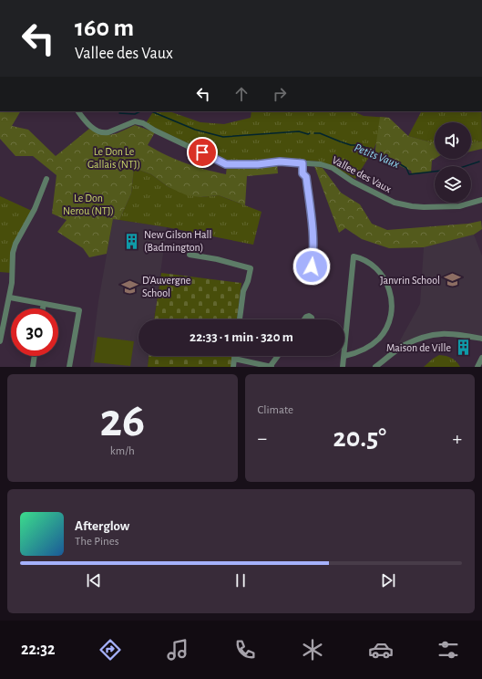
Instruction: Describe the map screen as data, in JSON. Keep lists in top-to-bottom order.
{
  "streets": {
    "street": ["Vallee des Vaux"]
  },
  "water": ["Petits Vaux"],
  "parks": ["Le Don Le Gallais (NTJ)", "Le Don Nerou (NTJ)"],
  "places": {
    "building": ["New Gilson Hall (Badmington)", "Maison de Ville"],
    "school or university": ["Janvrin School", "D'Auvergne School"]
  },
  "page": {
    "turn": ["160 m", "Vallee des Vaux"],
    "limit": "30",
    "trip": "22:33 · 1 min · 320 m",
    "tile": [
      ["26", "km/h"],
      "Climate"
    ],
    "heat": ["−", "20.5°", "+"],
    "song": ["Afterglow", "The Pines"],
    "tabs": "22:32"
  }
}
